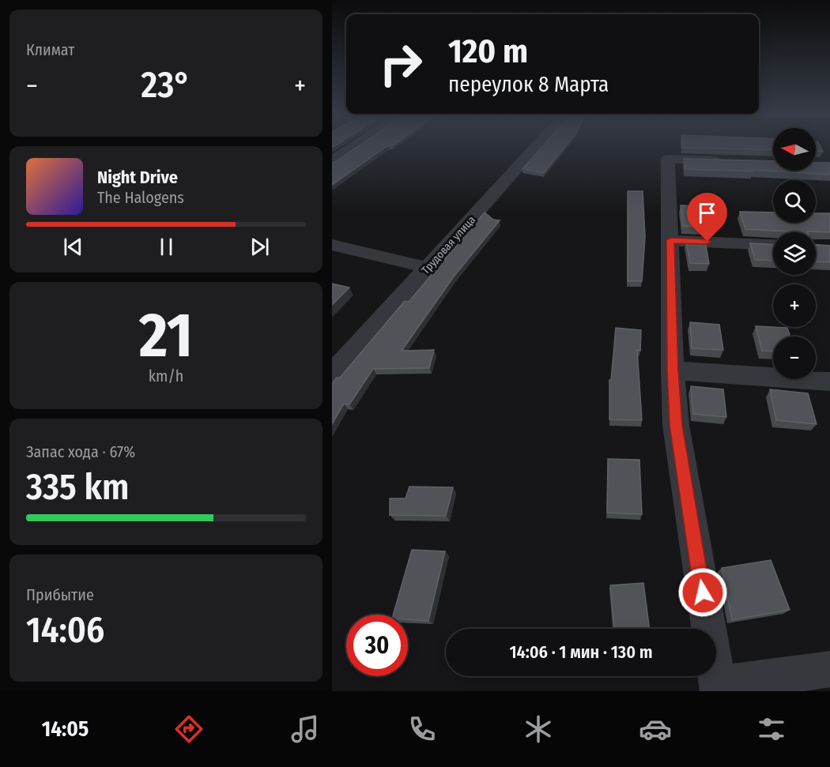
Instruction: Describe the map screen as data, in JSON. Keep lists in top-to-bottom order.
{
  "streets": {
    "street": ["Трудовая улица"]
  },
  "north": "left",
  "page": {
    "tile": [
      "Климат",
      ["21", "km/h"],
      ["Запас хода · 67%", "335 km"],
      ["Прибытие", "14:06"]
    ],
    "turn": ["120 m", "переулок 8 Марта"],
    "heat": ["−", "23°", "+"],
    "map_buttons": ["+", "−"],
    "song": ["Night Drive", "The Halogens"],
    "limit": "30",
    "trip": "14:06 · 1 мин · 130 m",
    "tabs": "14:05"
  }
}
